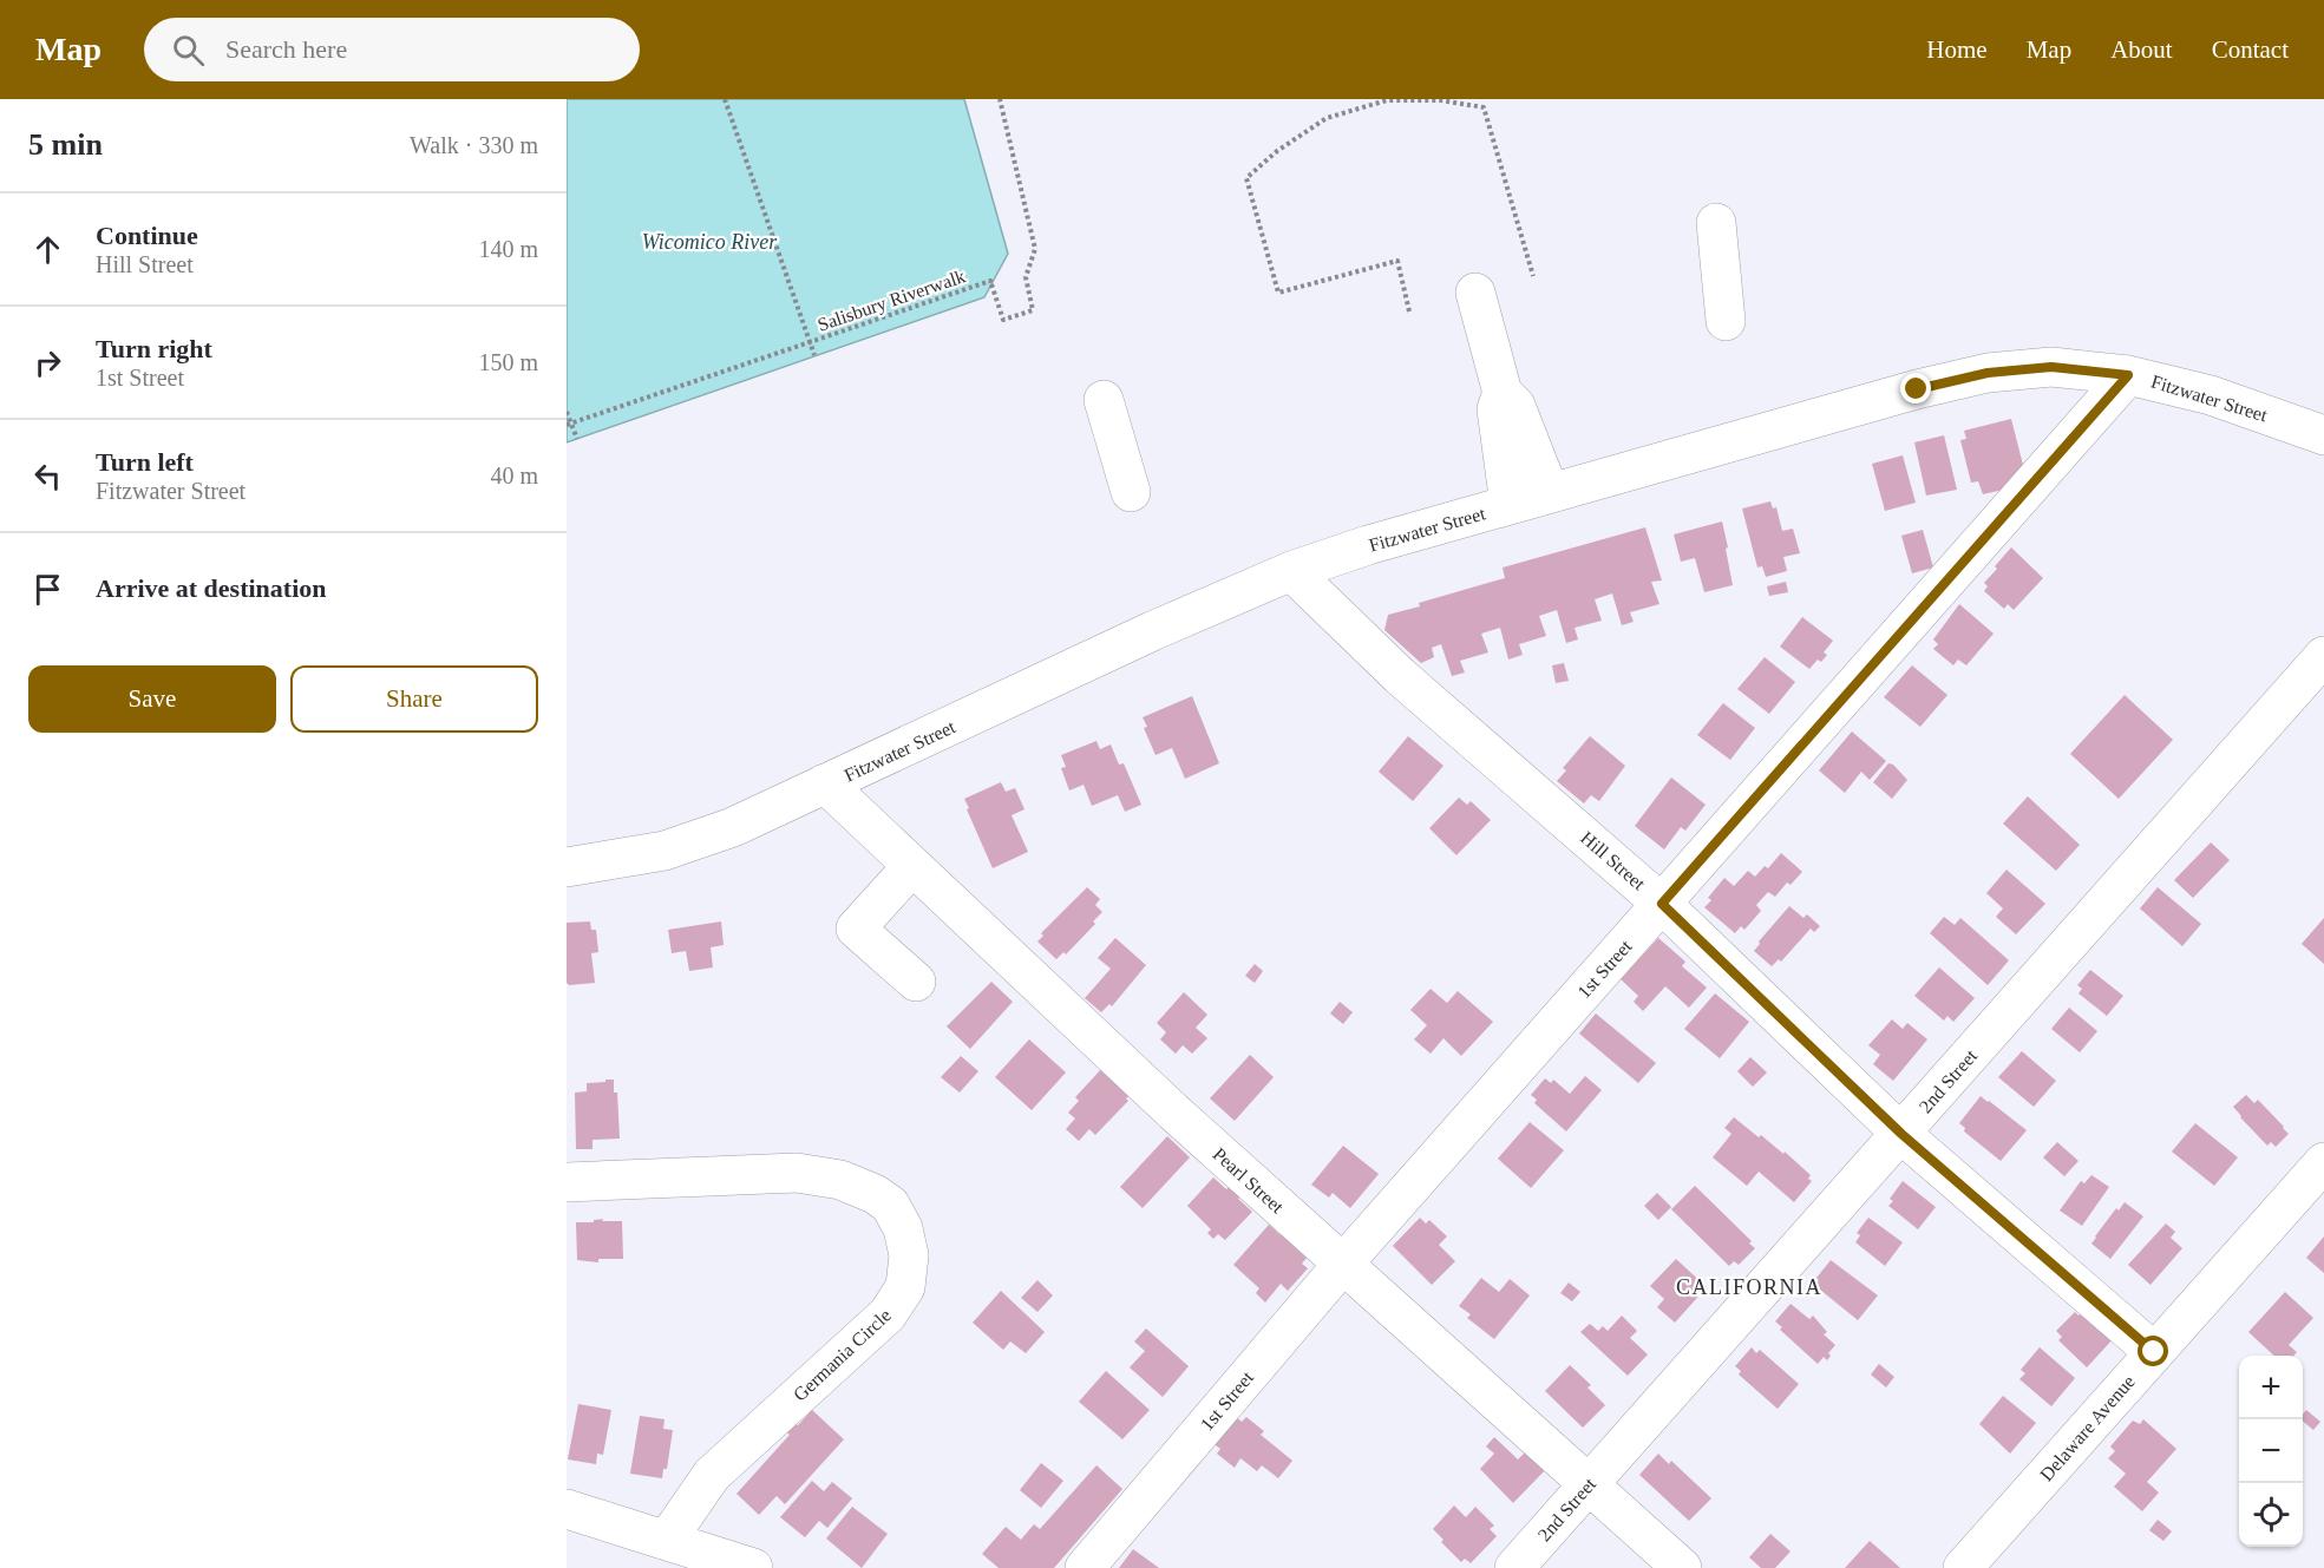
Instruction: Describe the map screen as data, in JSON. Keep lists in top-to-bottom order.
{
  "streets": {
    "street": [
      "Fitzwater Street",
      "Hill Street",
      "1st Street",
      "2nd Street",
      "Pearl Street",
      "Germania Circle",
      "Delaware Avenue"
    ],
    "path": ["Salisbury Riverwalk"]
  },
  "crossings": [
    ["Fitzwater Street", "Hill Street"],
    ["Fitzwater Street", "1st Street"],
    ["Fitzwater Street", "Pearl Street"],
    ["Hill Street", "1st Street"],
    ["Hill Street", "2nd Street"],
    ["Hill Street", "Delaware Avenue"],
    ["1st Street", "Pearl Street"],
    ["2nd Street", "Pearl Street"]
  ],
  "districts": ["CALIFORNIA"],
  "water": ["Wicomico River"],
  "page": {
    "header": "Map",
    "search": "Search here",
    "nav": [
      "Home",
      "Map",
      "About",
      "Contact"
    ],
    "heading": ["5 min", "Walk · 330 m"],
    "list": [
      ["Continue", "Hill Street", "140 m"],
      ["Turn right", "1st Street", "150 m"],
      ["Turn left", "Fitzwater Street", "40 m"],
      "Arrive at destination"
    ],
    "buttons": ["Save", "Share"],
    "map_buttons": ["+", "−"]
  }
}
